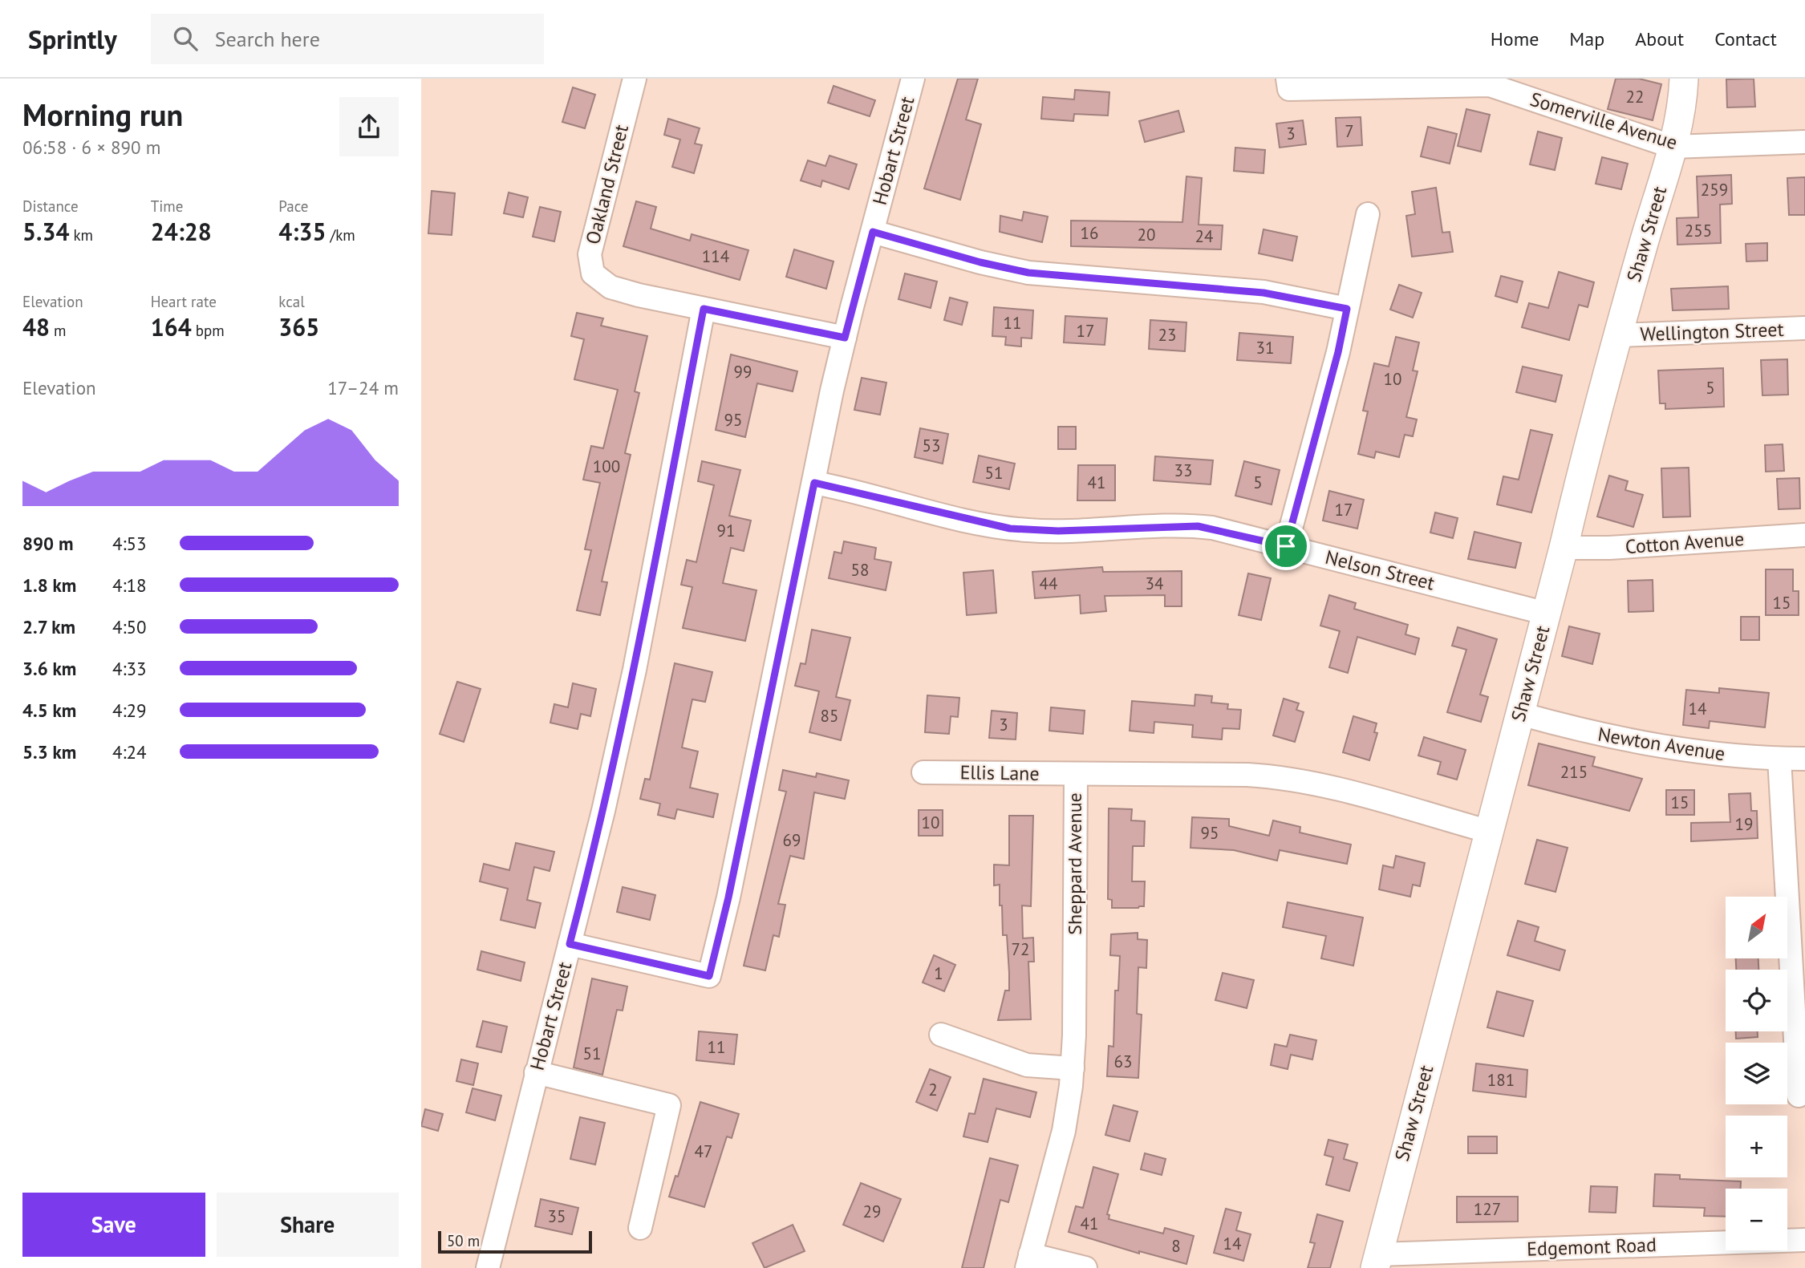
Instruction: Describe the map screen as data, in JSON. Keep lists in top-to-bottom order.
{
  "streets": {
    "street": [
      "Somerville Avenue",
      "Hobart Street",
      "Oakland Street",
      "Shaw Street",
      "Wellington Street",
      "Cotton Avenue",
      "Nelson Street",
      "Newton Avenue",
      "Ellis Lane",
      "Sheppard Avenue",
      "Edgemont Road"
    ]
  },
  "crossings": [
    ["Somerville Avenue", "Shaw Street"],
    ["Hobart Street", "Oakland Street"],
    ["Hobart Street", "Nelson Street"],
    ["Shaw Street", "Wellington Street"],
    ["Shaw Street", "Cotton Avenue"],
    ["Shaw Street", "Nelson Street"],
    ["Shaw Street", "Newton Avenue"],
    ["Shaw Street", "Sheppard Avenue"],
    ["Shaw Street", "Edgemont Road"],
    ["Ellis Lane", "Sheppard Avenue"]
  ],
  "house_numbers": [
    "22",
    "7",
    "3",
    "259",
    "255",
    "16",
    "20",
    "24",
    "114",
    "11",
    "17",
    "23",
    "31",
    "99",
    "10",
    "5",
    "95",
    "53",
    "100",
    "33",
    "51",
    "41",
    "5",
    "17",
    "91",
    "58",
    "44",
    "34",
    "15",
    "14",
    "85",
    "3",
    "215",
    "15",
    "10",
    "19",
    "95",
    "69",
    "72",
    "1",
    "11",
    "51",
    "63",
    "181",
    "2",
    "47",
    "127",
    "29",
    "35",
    "41",
    "14",
    "8"
  ],
  "scale_bar": "50 m",
  "north": "top right",
  "page": {
    "header": "Sprintly",
    "search": "Search here",
    "nav": [
      "Home",
      "Map",
      "About",
      "Contact"
    ],
    "heading": ["Morning run", "06:58 · 6 × 890 m"],
    "stats": [
      ["Distance", "5.34 km"],
      ["Time", "24:28"],
      ["Pace", "4:35 /km"],
      ["Elevation", "48 m"],
      ["Heart rate", "164 bpm"],
      ["kcal", "365"]
    ],
    "chart": ["Elevation", "17–24 m"],
    "list": [
      {
        "name": "890 m",
        "note": "4:53"
      },
      {
        "name": "1.8 km",
        "note": "4:18"
      },
      {
        "name": "2.7 km",
        "note": "4:50"
      },
      {
        "name": "3.6 km",
        "note": "4:33"
      },
      {
        "name": "4.5 km",
        "note": "4:29"
      },
      {
        "name": "5.3 km",
        "note": "4:24"
      }
    ],
    "map_buttons": ["+", "−"],
    "buttons": ["Save", "Share"],
    "scale": "50 m"
  }
}
